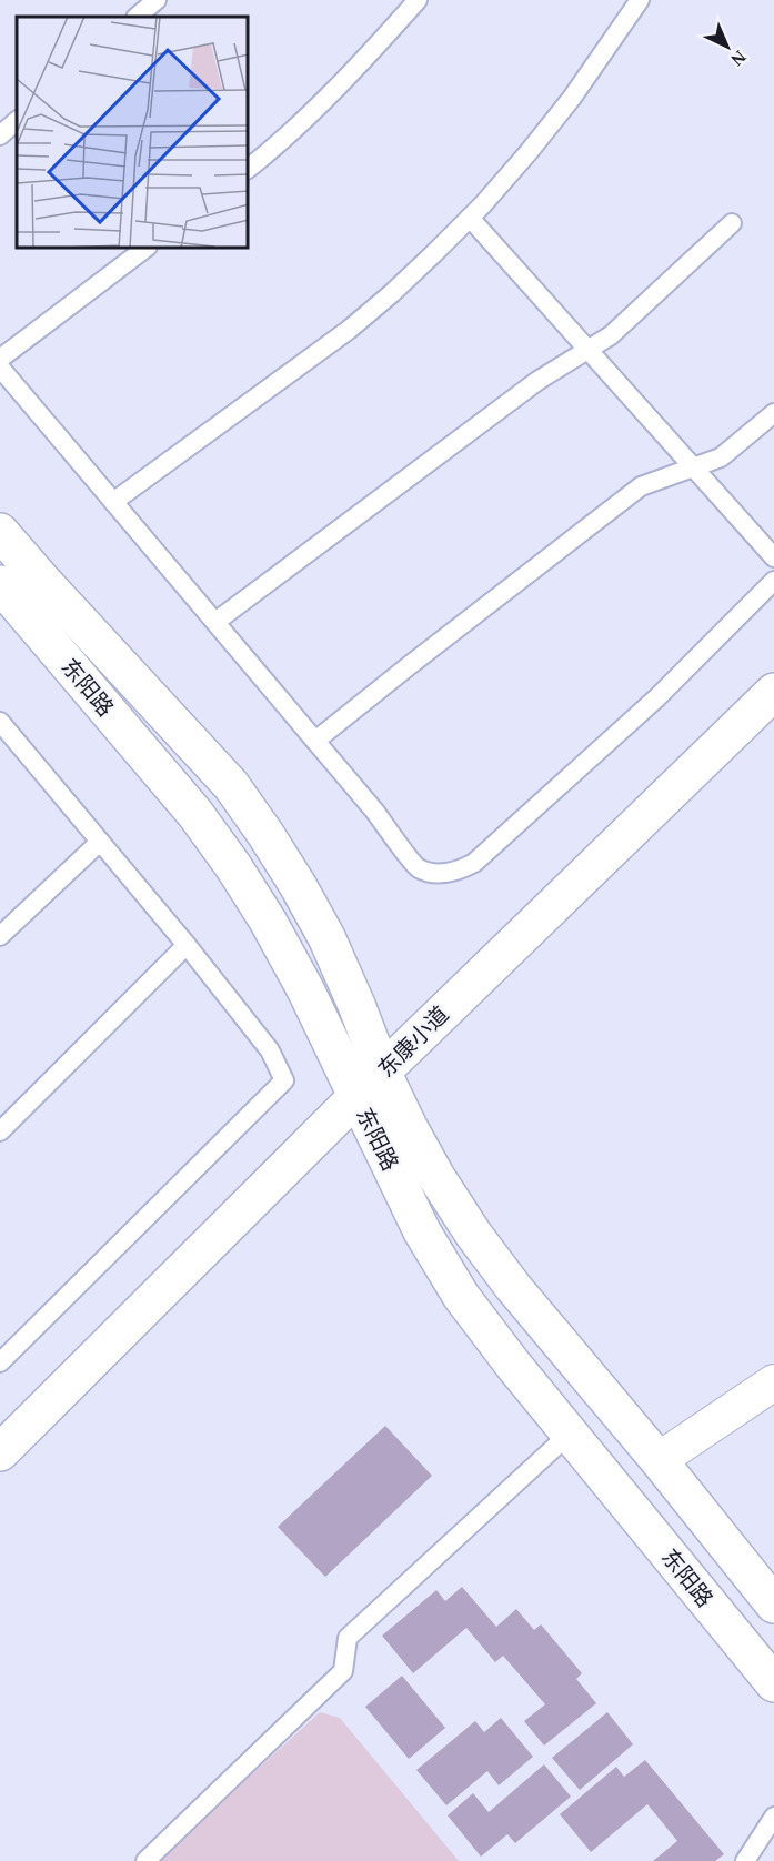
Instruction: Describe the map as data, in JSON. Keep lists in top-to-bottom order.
{
  "streets": {
    "main road": ["东阳路", "东康小道"]
  },
  "crossings": [
    ["东阳路", "东康小道"]
  ],
  "north": "bottom right"
}
